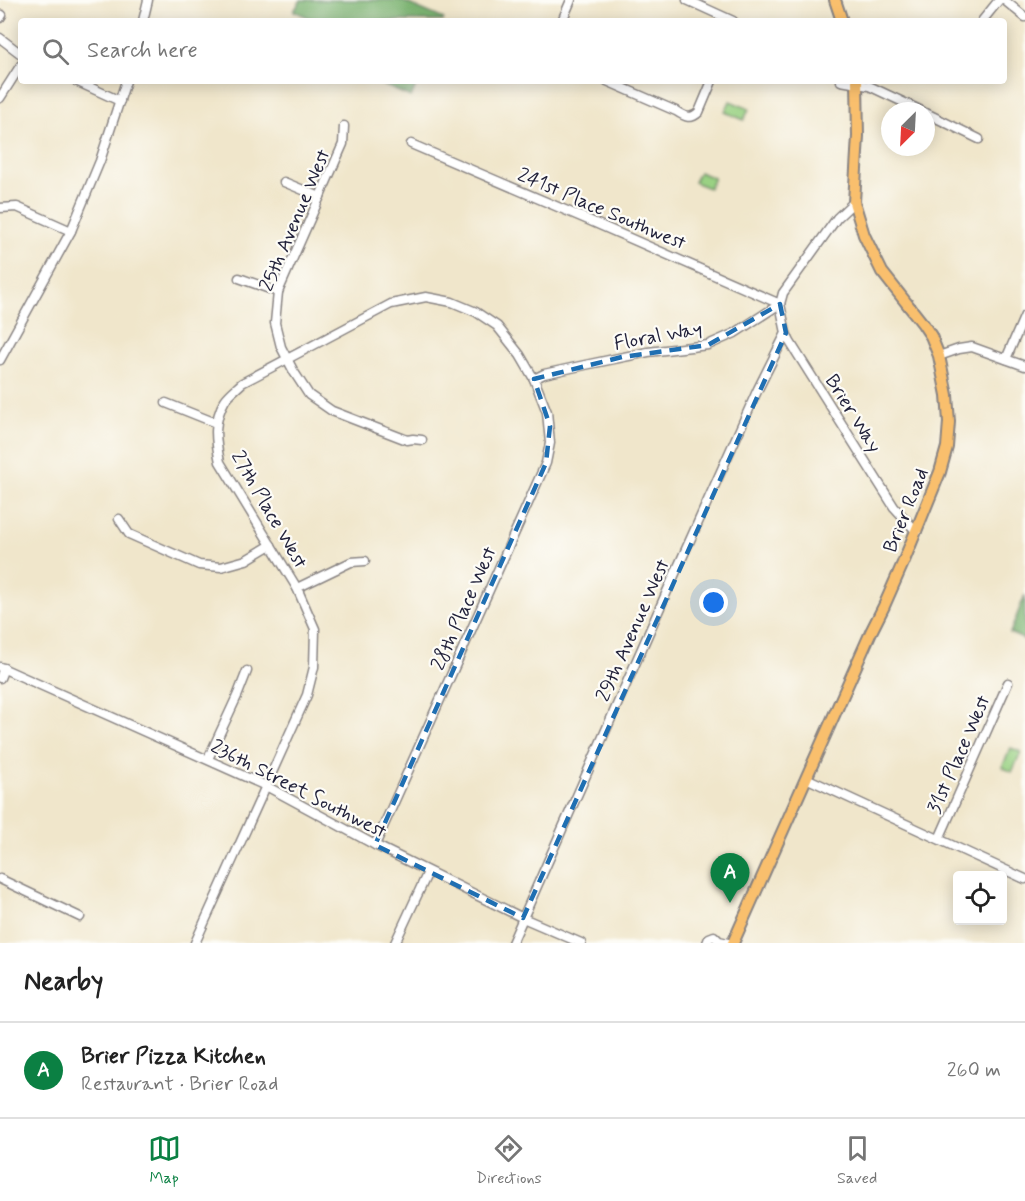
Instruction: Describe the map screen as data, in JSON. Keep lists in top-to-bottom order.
{
  "streets": {
    "main road": ["Brier Road"],
    "street": [
      "241st Place Southwest",
      "25th Avenue West",
      "Floral Way",
      "Brier Way",
      "27th Place West",
      "28th Place West",
      "29th Avenue West",
      "31st Place West",
      "236th Street Southwest"
    ]
  },
  "crossings": [
    ["241st Place Southwest", "Floral Way"],
    ["241st Place Southwest", "Brier Way"],
    ["25th Avenue West", "27th Place West"],
    ["Floral Way", "Brier Way"],
    ["Floral Way", "27th Place West"],
    ["Floral Way", "28th Place West"],
    ["Brier Way", "Brier Road"],
    ["Brier Way", "29th Avenue West"],
    ["27th Place West", "28th Place West"],
    ["27th Place West", "236th Street Southwest"],
    ["28th Place West", "236th Street Southwest"],
    ["29th Avenue West", "236th Street Southwest"]
  ],
  "north": "bottom left",
  "page": {
    "search": "Search here",
    "pins": "A",
    "heading": "Nearby",
    "list": [
      {
        "mark": "A",
        "name": "Brier Pizza Kitchen",
        "note": "Restaurant · Brier Road",
        "value": "260 m"
      }
    ],
    "nav": ["Map", "Directions", "Saved"]
  }
}
